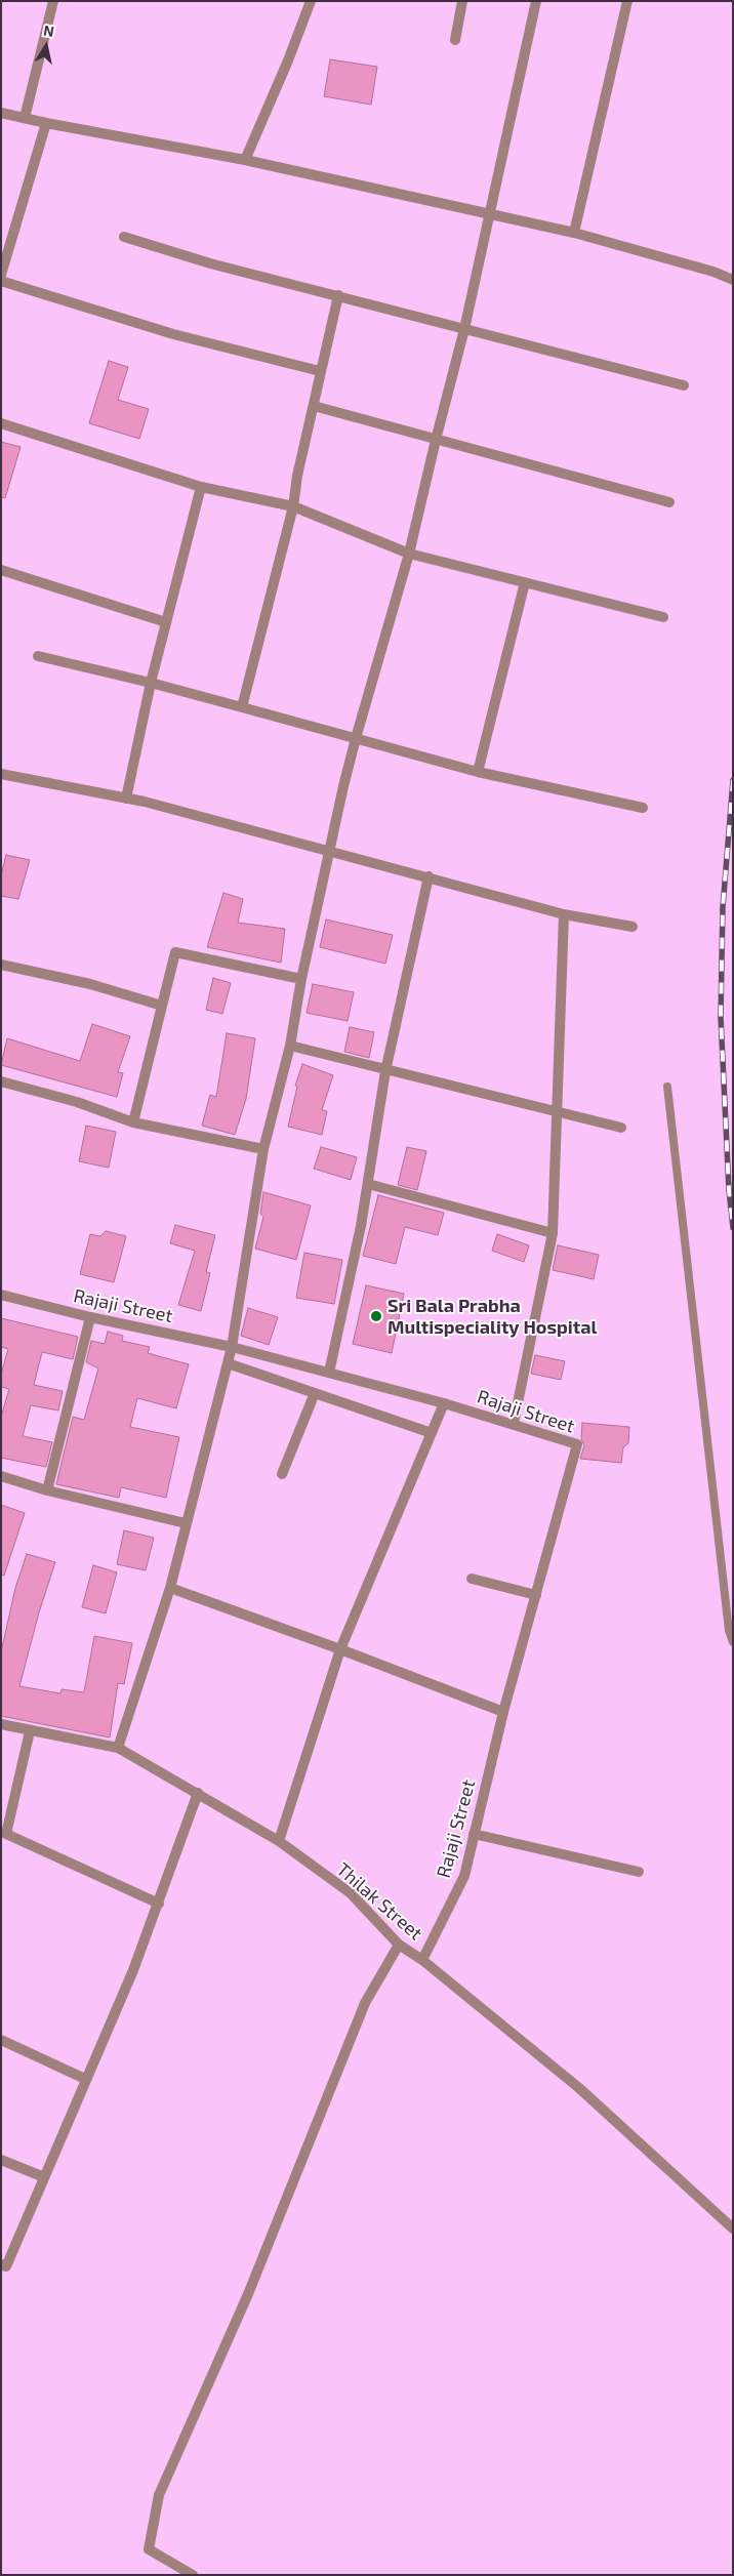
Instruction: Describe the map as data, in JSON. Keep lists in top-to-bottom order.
{
  "streets": {
    "street": ["Rajaji Street", "Thilak Street"]
  },
  "crossings": [
    ["Rajaji Street", "Thilak Street"]
  ],
  "places": ["Sri Bala Prabha Multispeciality Hospital"],
  "north": "top"
}
